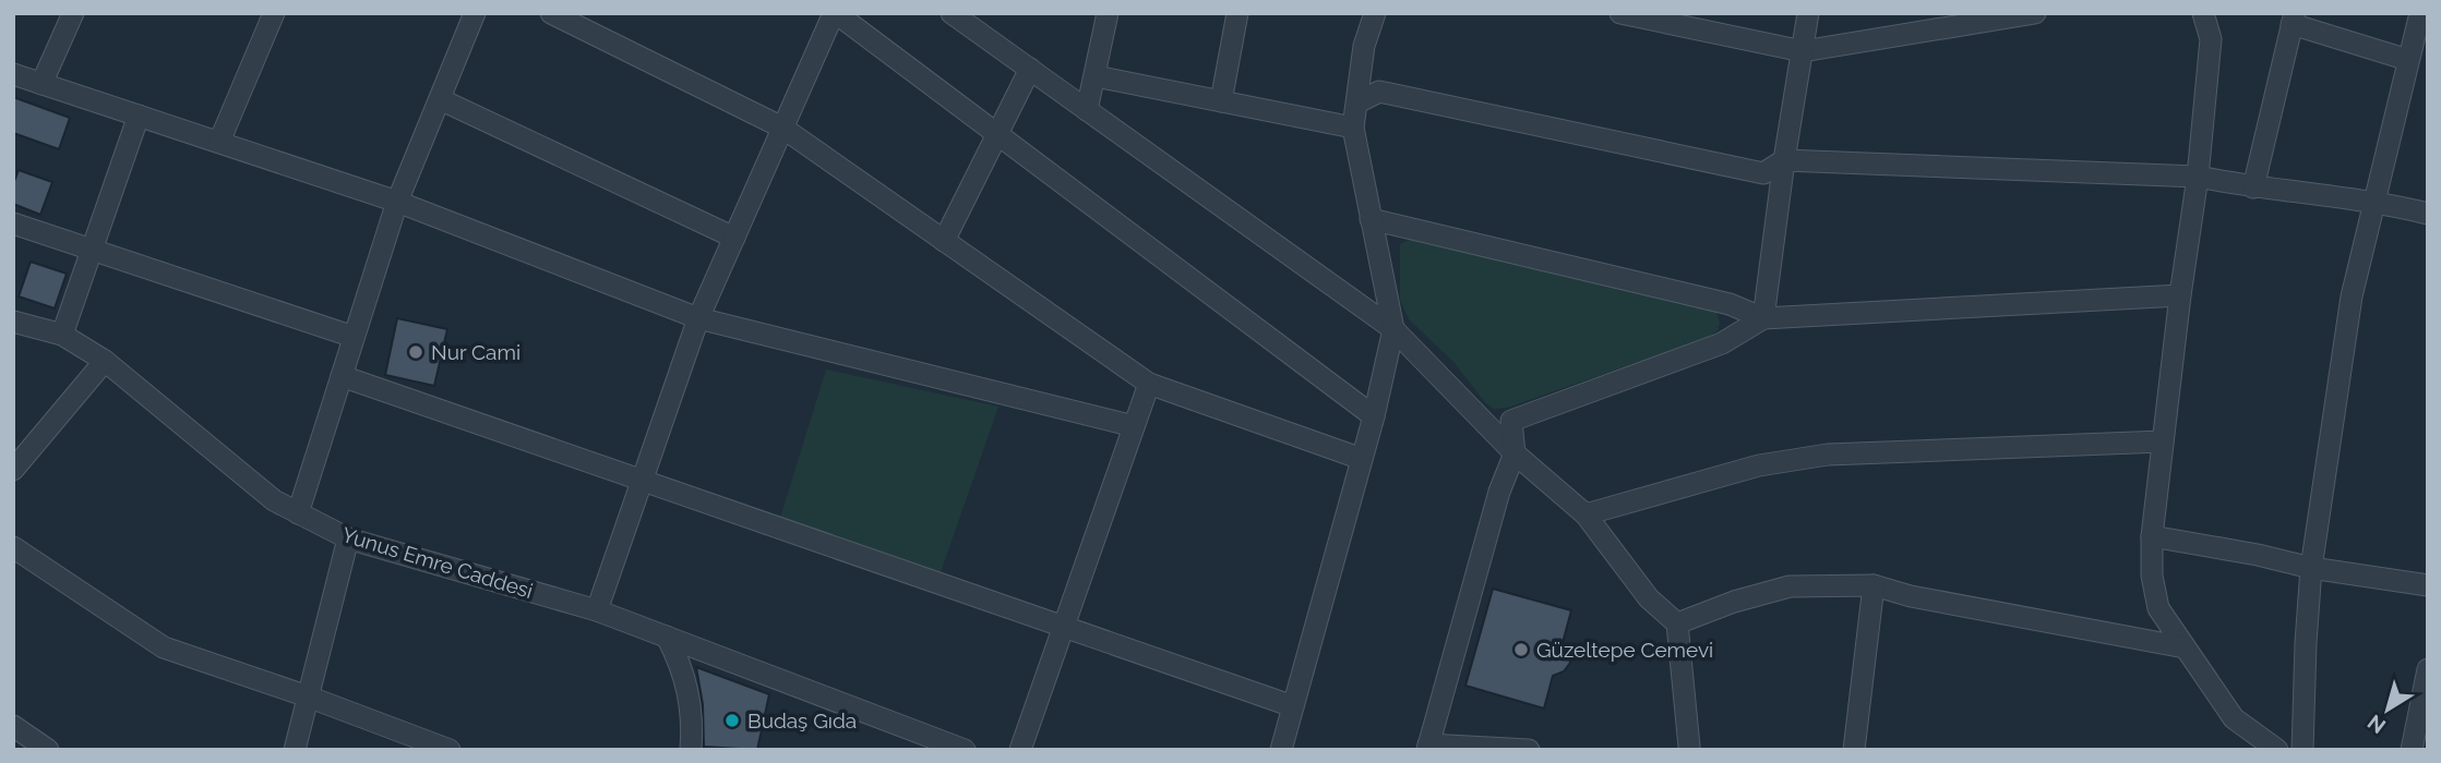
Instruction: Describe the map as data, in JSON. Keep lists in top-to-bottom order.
{
  "streets": {
    "street": ["Yunus Emre Caddesi"]
  },
  "places": ["Nur Cami", "Güzeltepe Cemevi", "Budaş Gıda"],
  "north": "bottom left"
}
